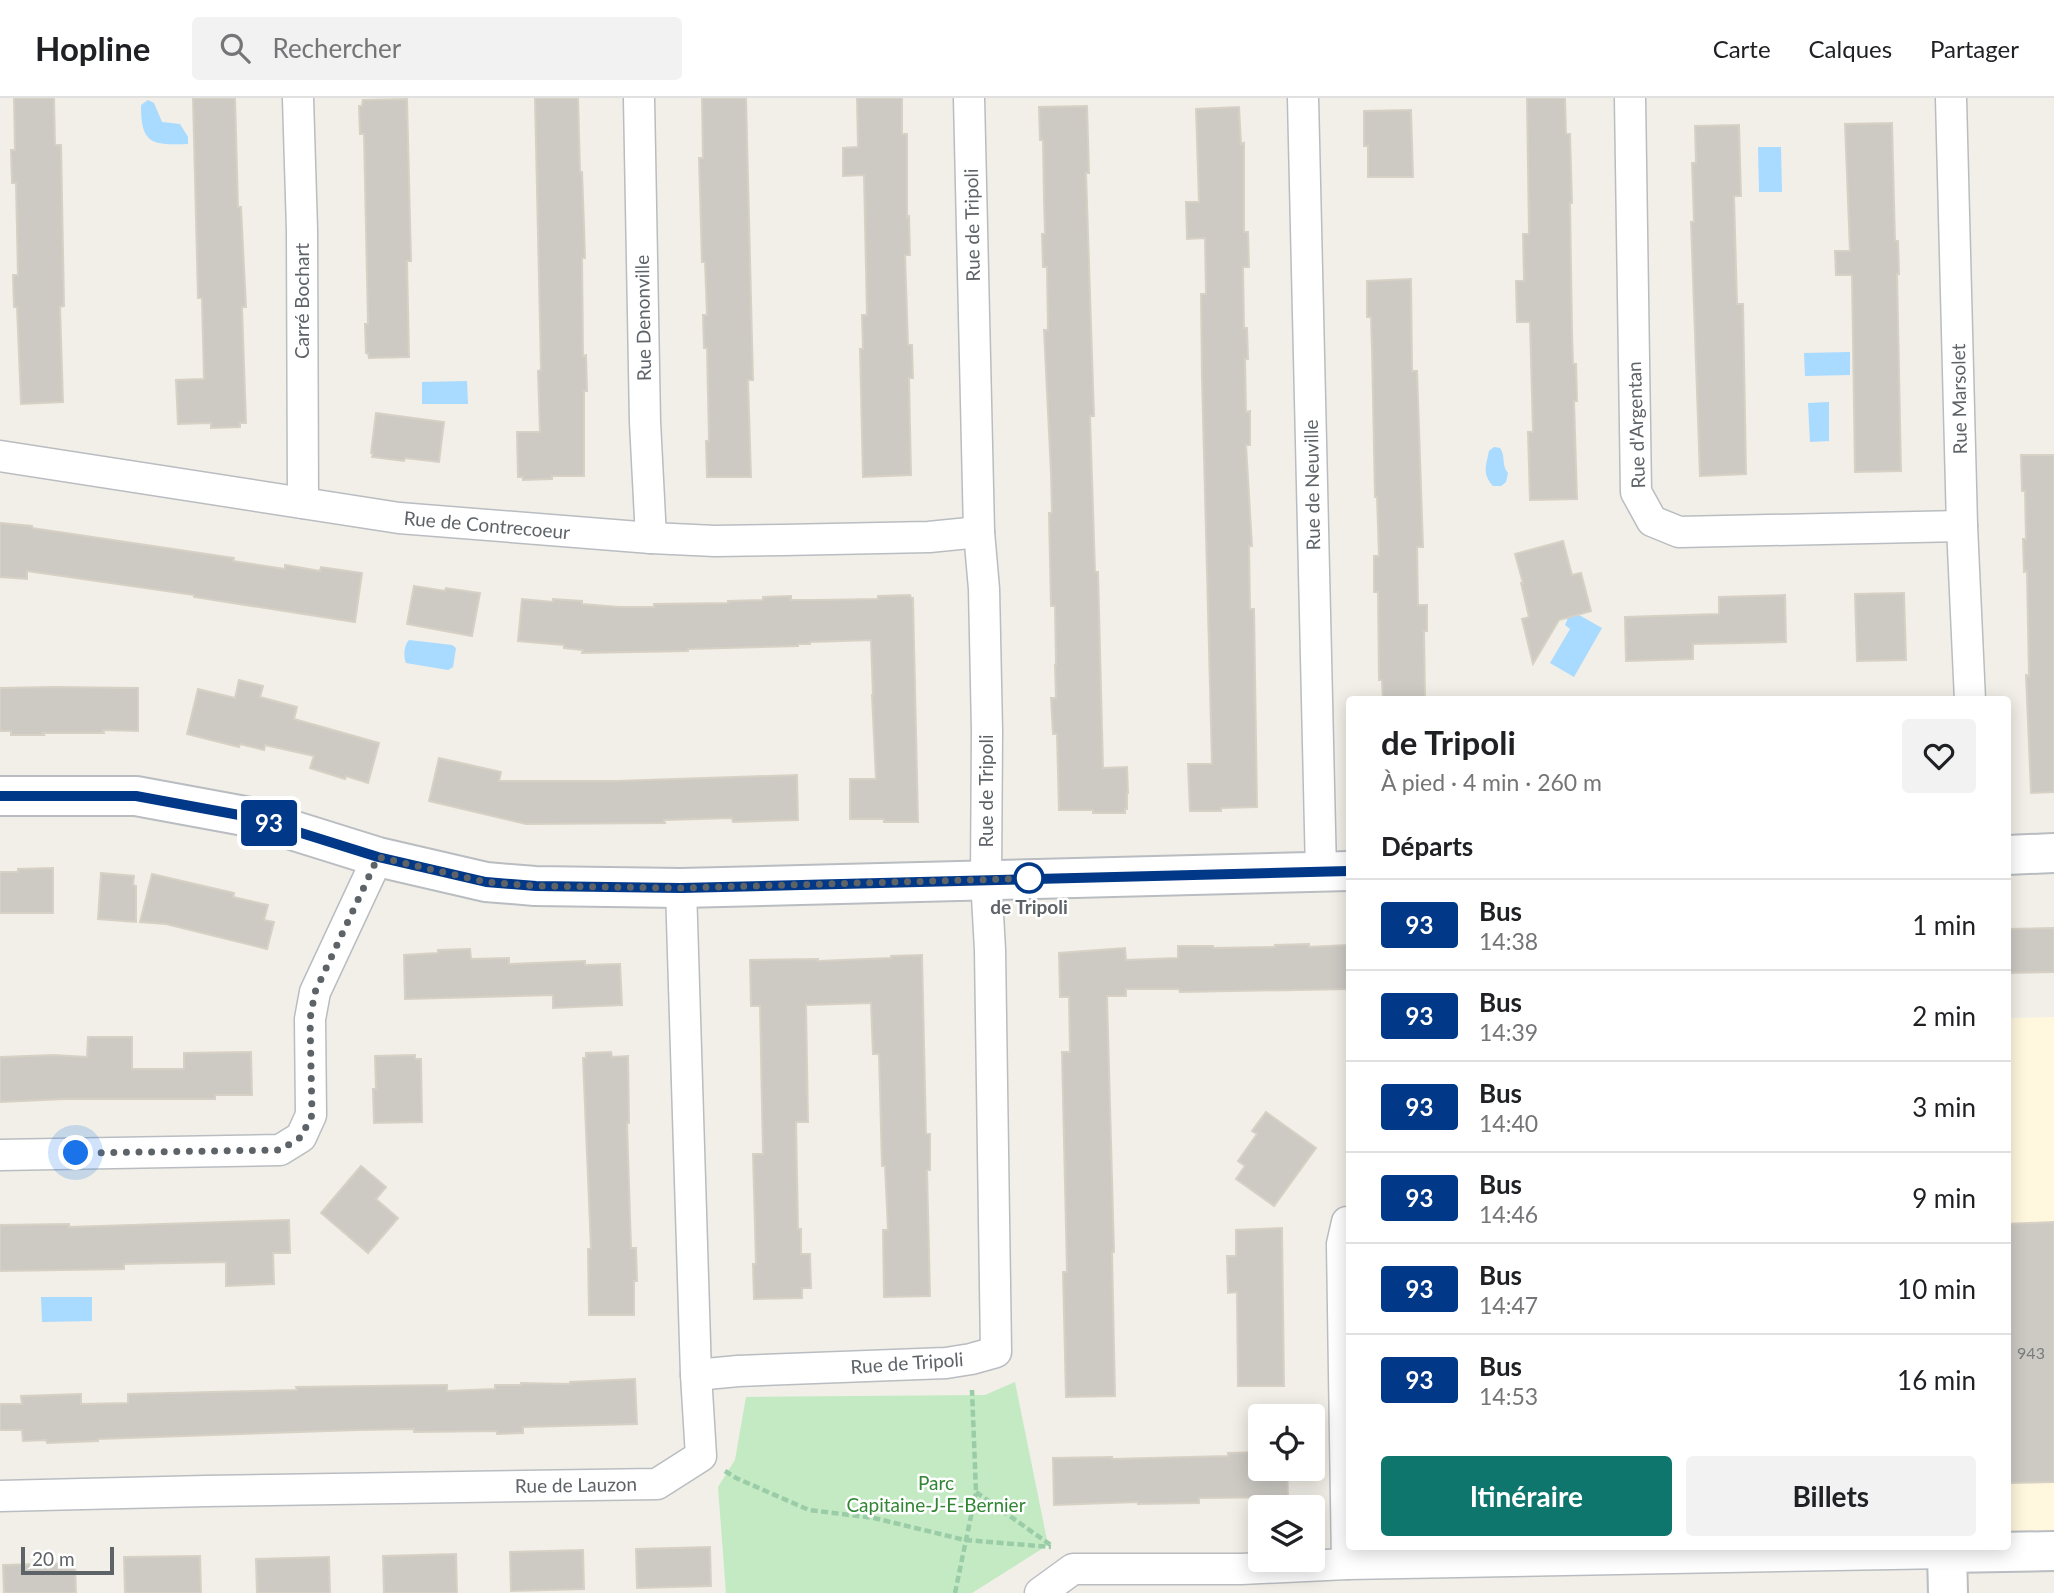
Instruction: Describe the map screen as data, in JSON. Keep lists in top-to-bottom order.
{
  "streets": {
    "street": [
      "Rue de Tripoli",
      "Carré Bochart",
      "Rue Denonville",
      "Rue Marsolet",
      "Rue d'Argentan",
      "Rue de Neuville",
      "Rue de Contrecoeur",
      "Rue de Lauzon"
    ]
  },
  "crossings": [
    ["Rue de Tripoli", "Rue de Contrecoeur"],
    ["Carré Bochart", "Rue de Contrecoeur"],
    ["Rue Denonville", "Rue de Contrecoeur"],
    ["Rue Marsolet", "Rue d'Argentan"]
  ],
  "parks": ["Parc Capitaine-J-E-Bernier"],
  "places": ["de Tripoli"],
  "lines": ["bus line 93"],
  "house_numbers": ["943"],
  "scale_bar": "20 m",
  "page": {
    "header": "Hopline",
    "search": "Rechercher",
    "nav": ["Carte", "Calques", "Partager"],
    "on_map": "93",
    "heading": [
      ["de Tripoli", "À pied · 4 min · 260 m"],
      "Départs"
    ],
    "list": [
      {
        "mark": "93",
        "name": "Bus",
        "note": "14:38",
        "value": "1 min"
      },
      {
        "mark": "93",
        "name": "Bus",
        "note": "14:39",
        "value": "2 min"
      },
      {
        "mark": "93",
        "name": "Bus",
        "note": "14:40",
        "value": "3 min"
      },
      {
        "mark": "93",
        "name": "Bus",
        "note": "14:46",
        "value": "9 min"
      },
      {
        "mark": "93",
        "name": "Bus",
        "note": "14:47",
        "value": "10 min"
      },
      {
        "mark": "93",
        "name": "Bus",
        "note": "14:53",
        "value": "16 min"
      }
    ],
    "buttons": ["Itinéraire", "Billets"],
    "scale": "20 m"
  }
}
